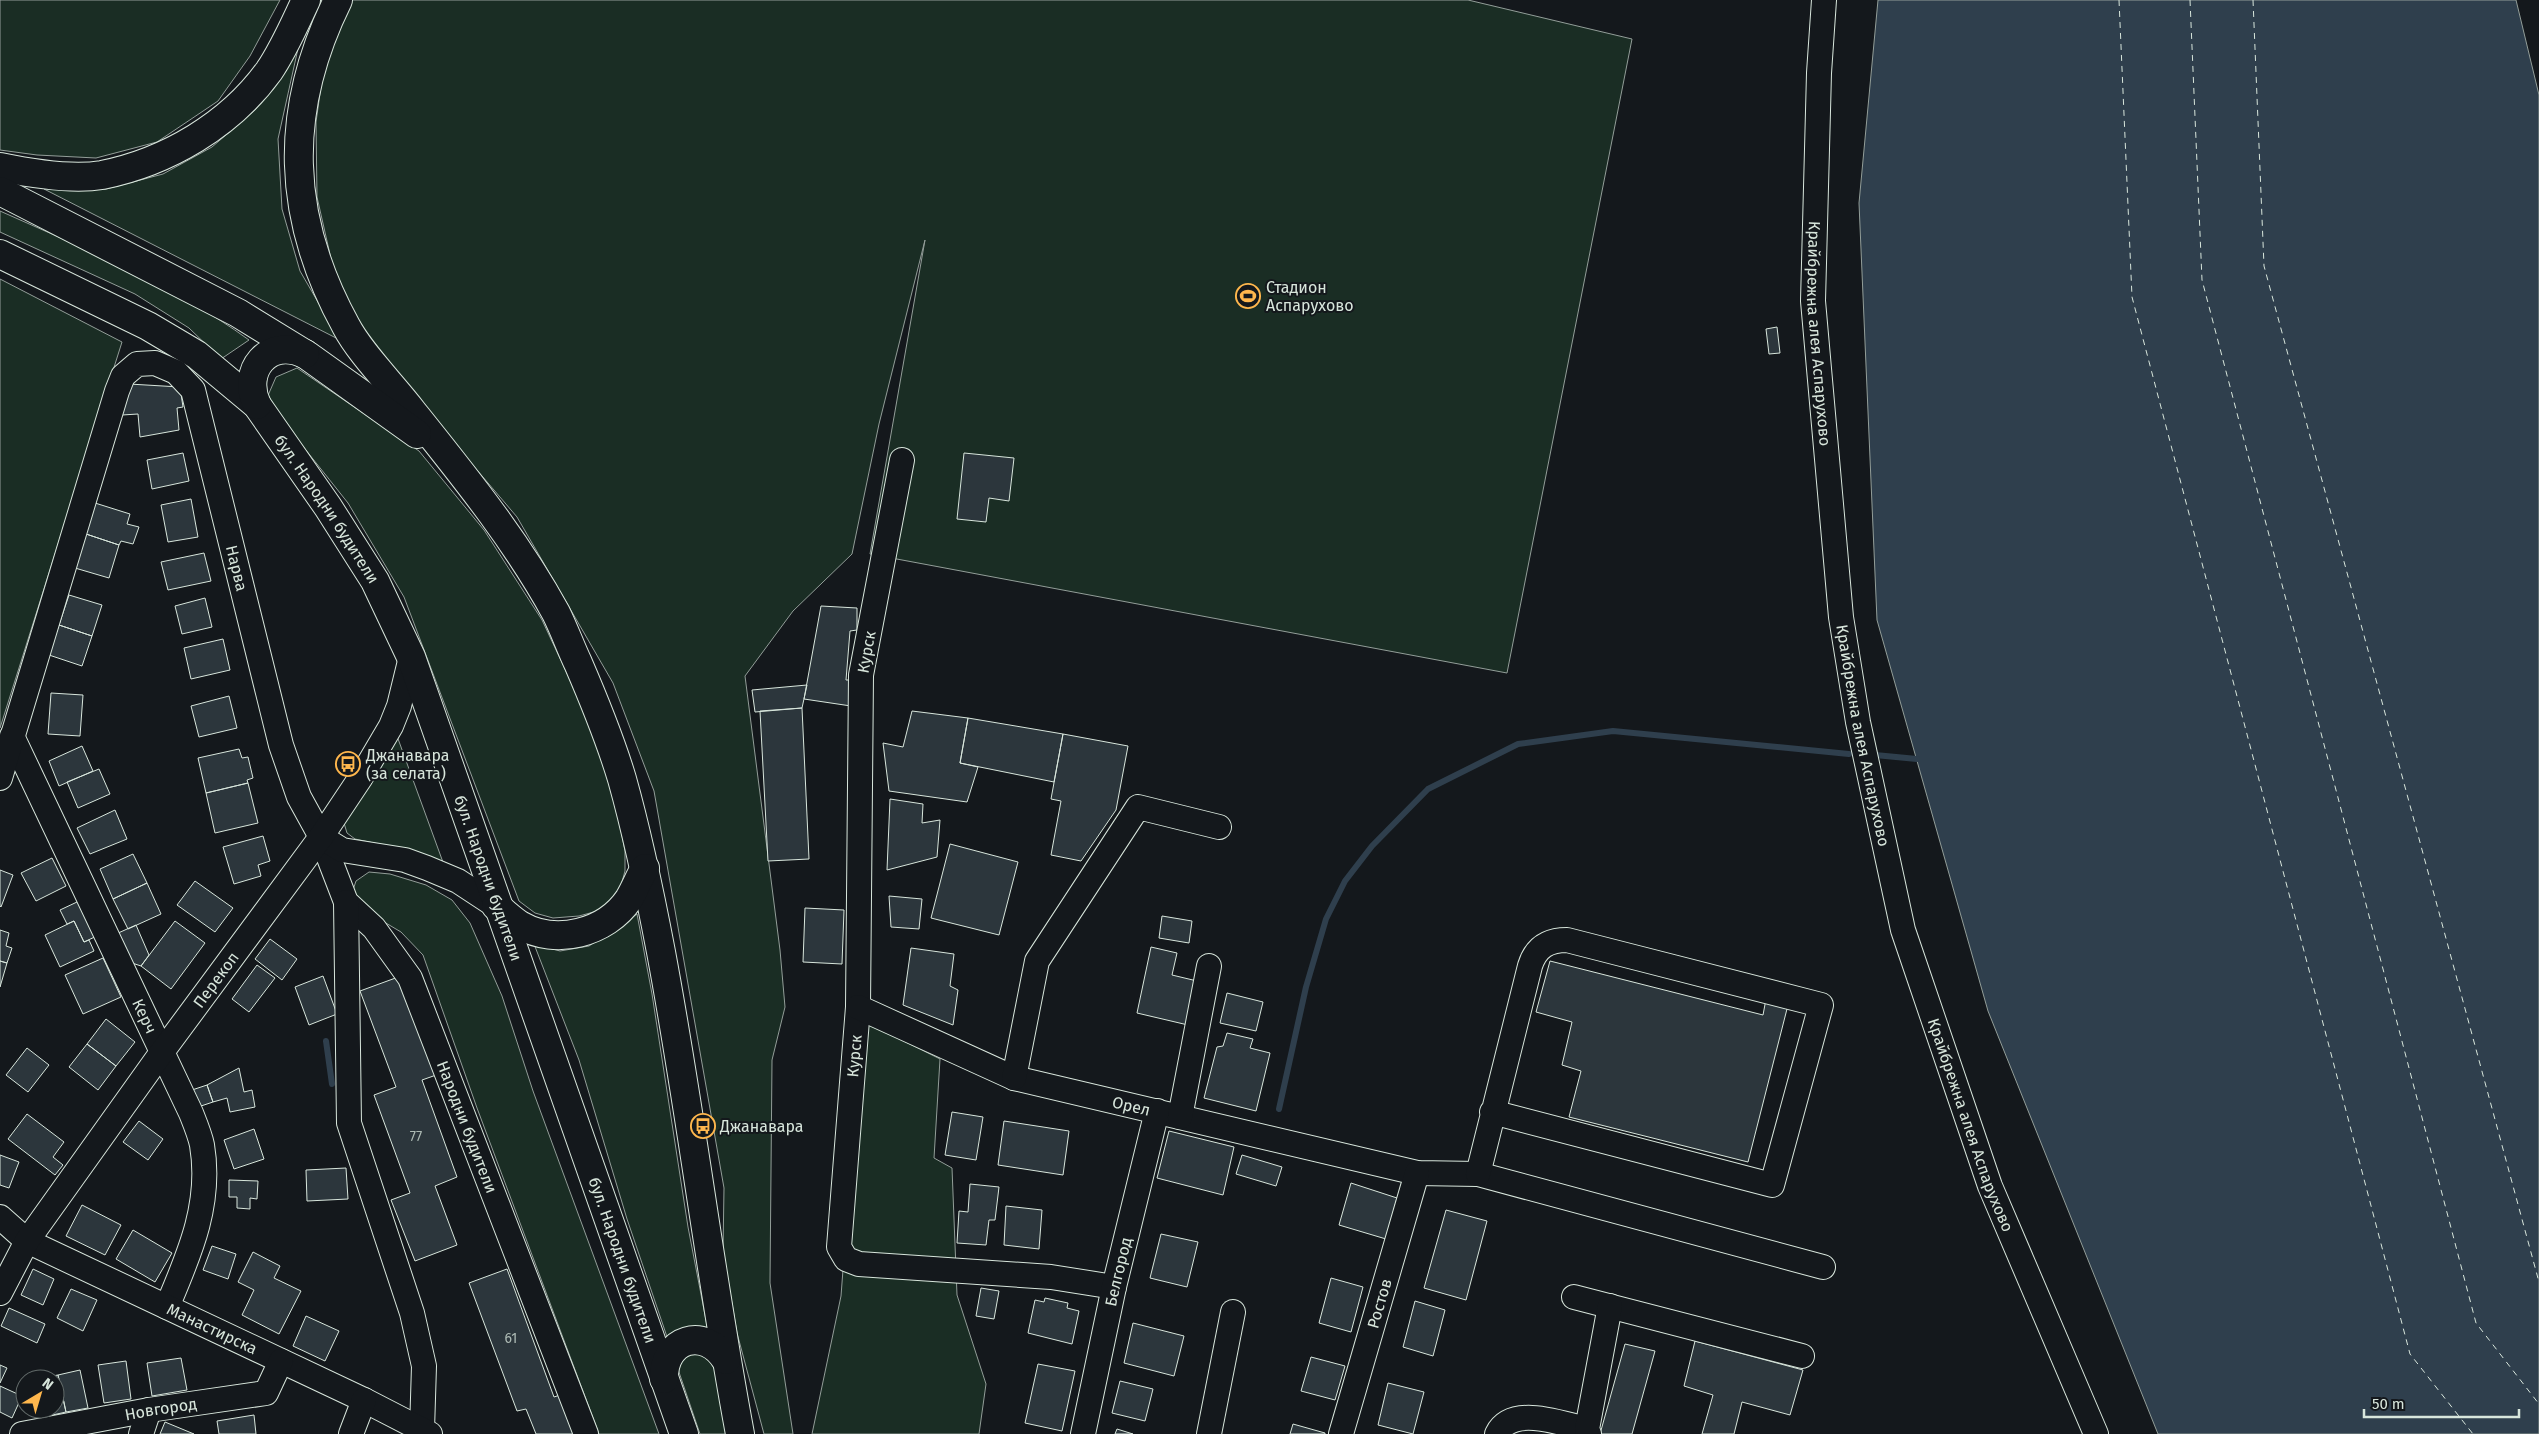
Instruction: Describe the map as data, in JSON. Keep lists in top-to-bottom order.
{
  "streets": {
    "main road": ["бул. Народни будители"],
    "street": [
      "Крайбрежна алея Аспарухово",
      "Нарва",
      "Курск",
      "Перекоп",
      "Керч",
      "Орел",
      "Народни будители",
      "Белгород",
      "Ростов",
      "Манастирска",
      "Новгород"
    ]
  },
  "crossings": [
    ["бул. Народни будители", "Перекоп"],
    ["Нарва", "Перекоп"],
    ["Нарва", "Керч"],
    ["Нарва", "Народни будители"],
    ["Курск", "Орел"],
    ["Курск", "Белгород"],
    ["Перекоп", "Керч"],
    ["Перекоп", "Народни будители"],
    ["Перекоп", "Манастирска"],
    ["Керч", "Манастирска"],
    ["Орел", "Белгород"],
    ["Орел", "Ростов"],
    ["Манастирска", "Новгород"]
  ],
  "places": {
    "sports": ["Стадион Аспарухово"],
    "bus stop": ["Джанавара (за селата)", "Джанавара"]
  },
  "house_numbers": ["77", "61"],
  "scale_bar": "50 m",
  "north": "top right"
}
